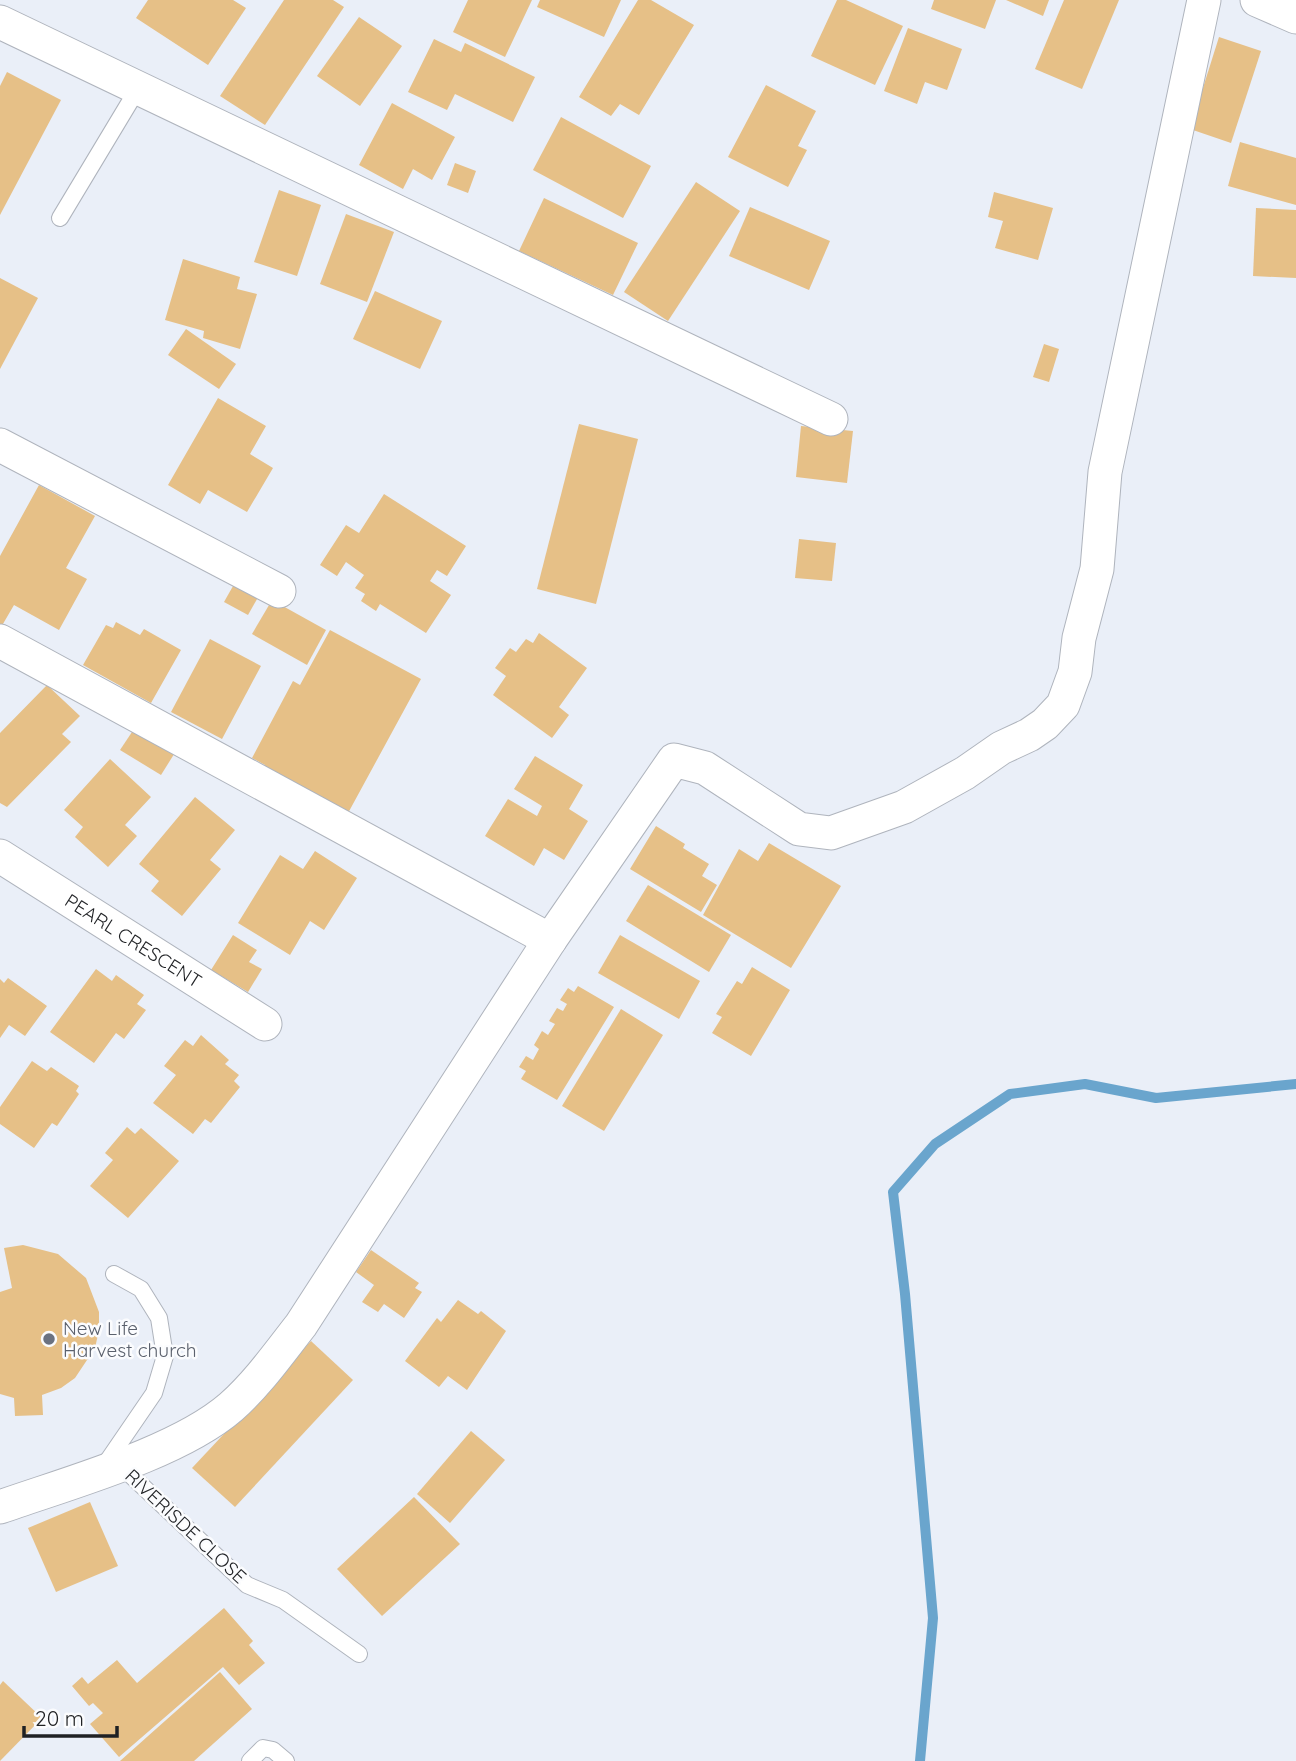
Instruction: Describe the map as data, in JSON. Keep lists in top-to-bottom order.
{
  "streets": {
    "street": ["PEARL CRESCENT"],
    "lane": ["RIVERISDE CLOSE"]
  },
  "places": ["New Life Harvest church"],
  "scale_bar": "20 m"
}
